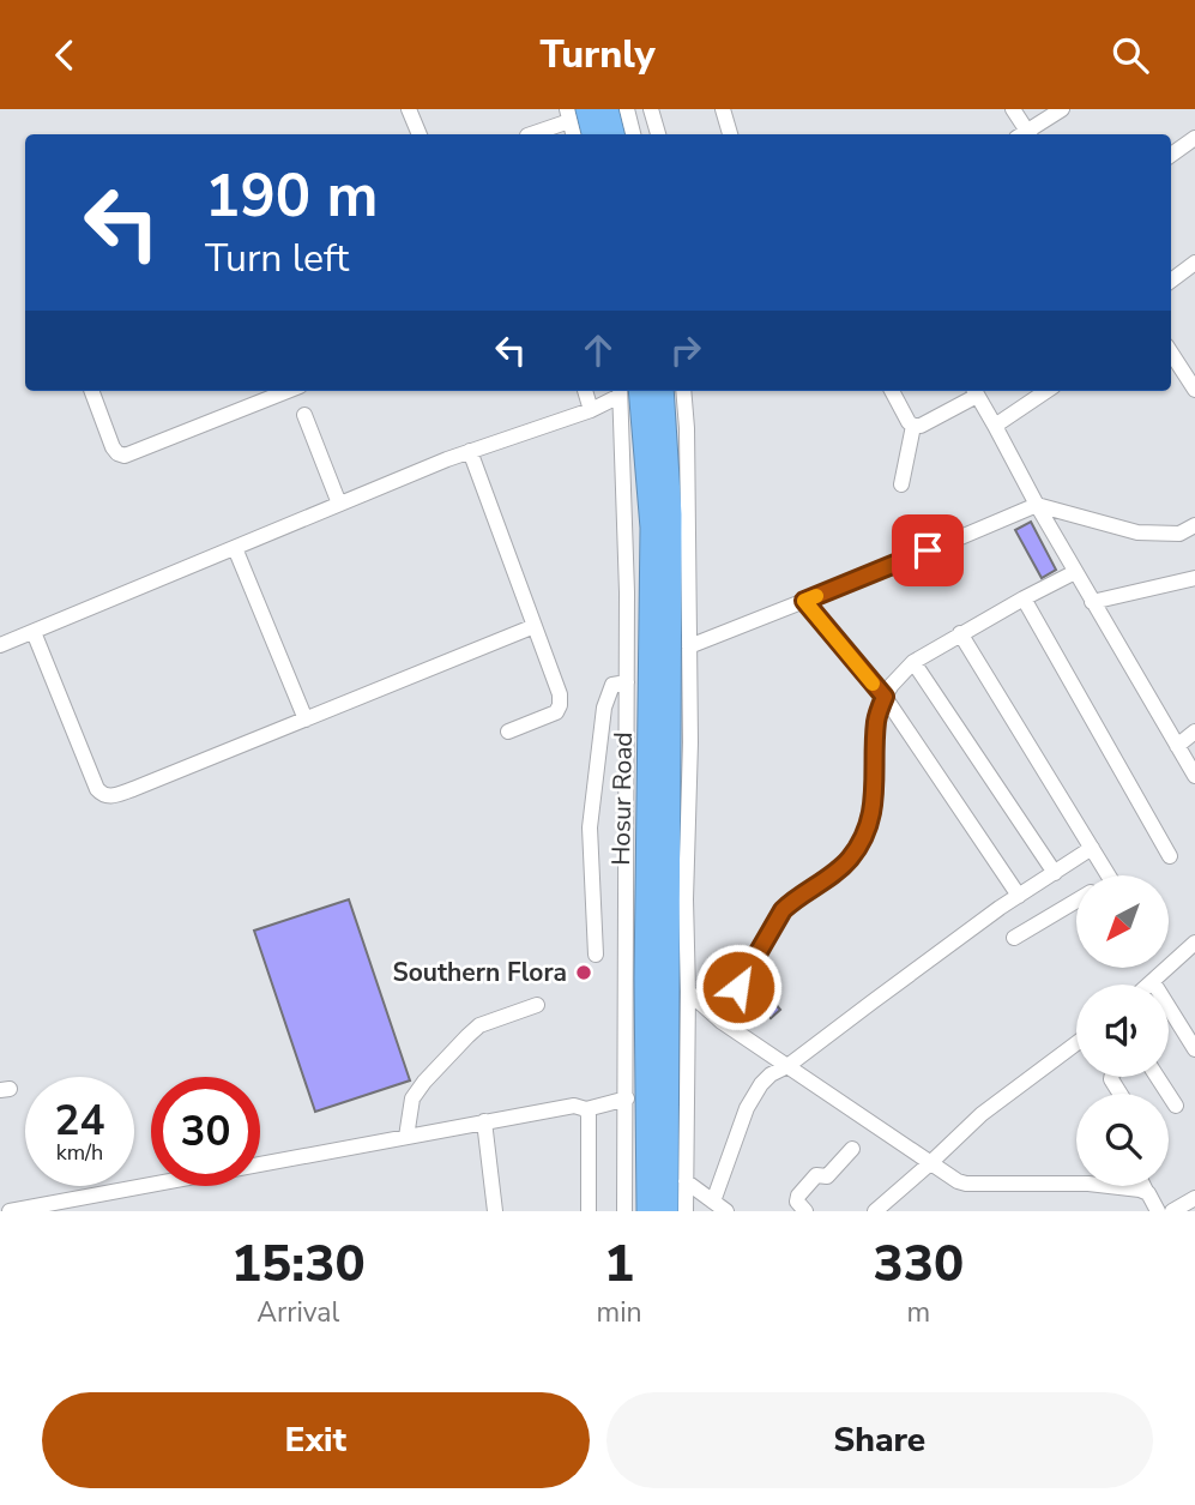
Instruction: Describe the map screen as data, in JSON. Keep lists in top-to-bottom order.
{
  "streets": {
    "highway": ["Hosur Road"]
  },
  "places": ["Southern Flora"],
  "north": "bottom left",
  "page": {
    "header": "Turnly",
    "turn": ["190 m", "Turn left"],
    "speed": "24 km/h",
    "limit": "30",
    "eta": [
      "15:30",
      "Arrival",
      "1",
      "min",
      "330",
      "m"
    ],
    "buttons": ["Exit", "Share"]
  }
}
